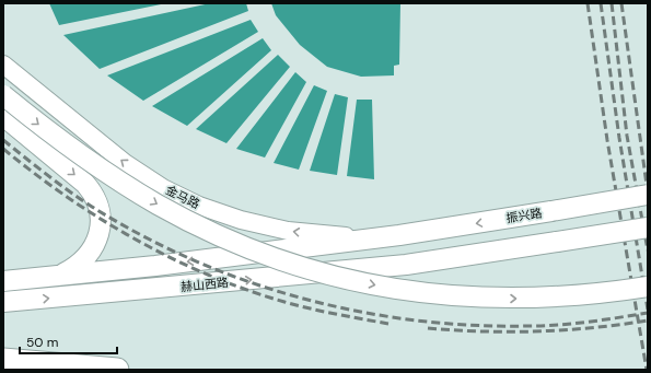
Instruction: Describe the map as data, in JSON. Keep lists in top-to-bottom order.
{
  "streets": {
    "main road": ["金马路", "振兴路", "赫山西路"]
  },
  "crossings": [
    ["金马路", "振兴路"],
    ["金马路", "赫山西路"],
    ["振兴路", "赫山西路"]
  ],
  "one_way": ["振兴路"],
  "scale_bar": "50 m"
}
